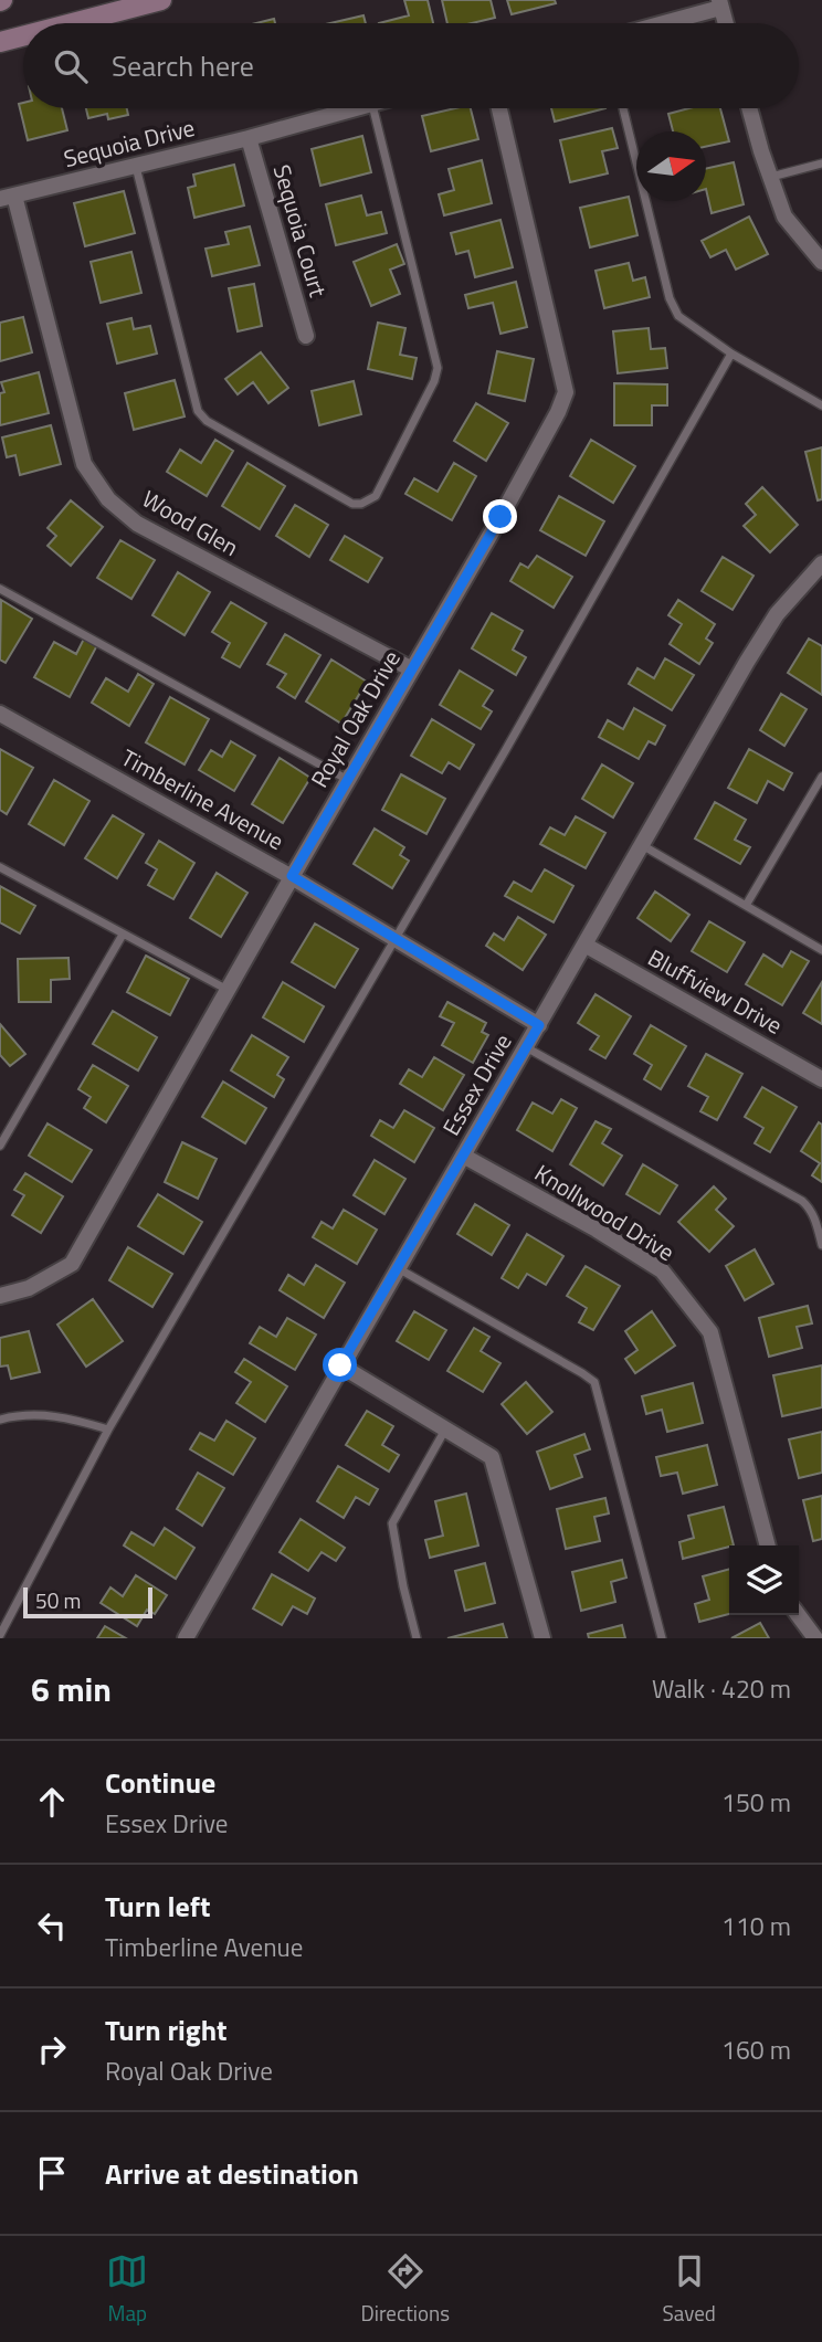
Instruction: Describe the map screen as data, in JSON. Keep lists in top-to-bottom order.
{
  "streets": {
    "street": [
      "Sequoia Drive",
      "Sequoia Court",
      "Wood Glen",
      "Royal Oak Drive",
      "Timberline Avenue",
      "Bluffview Drive",
      "Essex Drive",
      "Knollwood Drive"
    ]
  },
  "crossings": [
    ["Sequoia Drive", "Sequoia Court"],
    ["Sequoia Drive", "Wood Glen"],
    ["Wood Glen", "Royal Oak Drive"],
    ["Royal Oak Drive", "Timberline Avenue"],
    ["Timberline Avenue", "Essex Drive"],
    ["Bluffview Drive", "Essex Drive"],
    ["Essex Drive", "Knollwood Drive"]
  ],
  "scale_bar": "50 m",
  "north": "right",
  "page": {
    "search": "Search here",
    "scale": "50 m",
    "heading": ["6 min", "Walk · 420 m"],
    "list": [
      ["Continue", "Essex Drive", "150 m"],
      ["Turn left", "Timberline Avenue", "110 m"],
      ["Turn right", "Royal Oak Drive", "160 m"],
      "Arrive at destination"
    ],
    "nav": ["Map", "Directions", "Saved"]
  }
}
